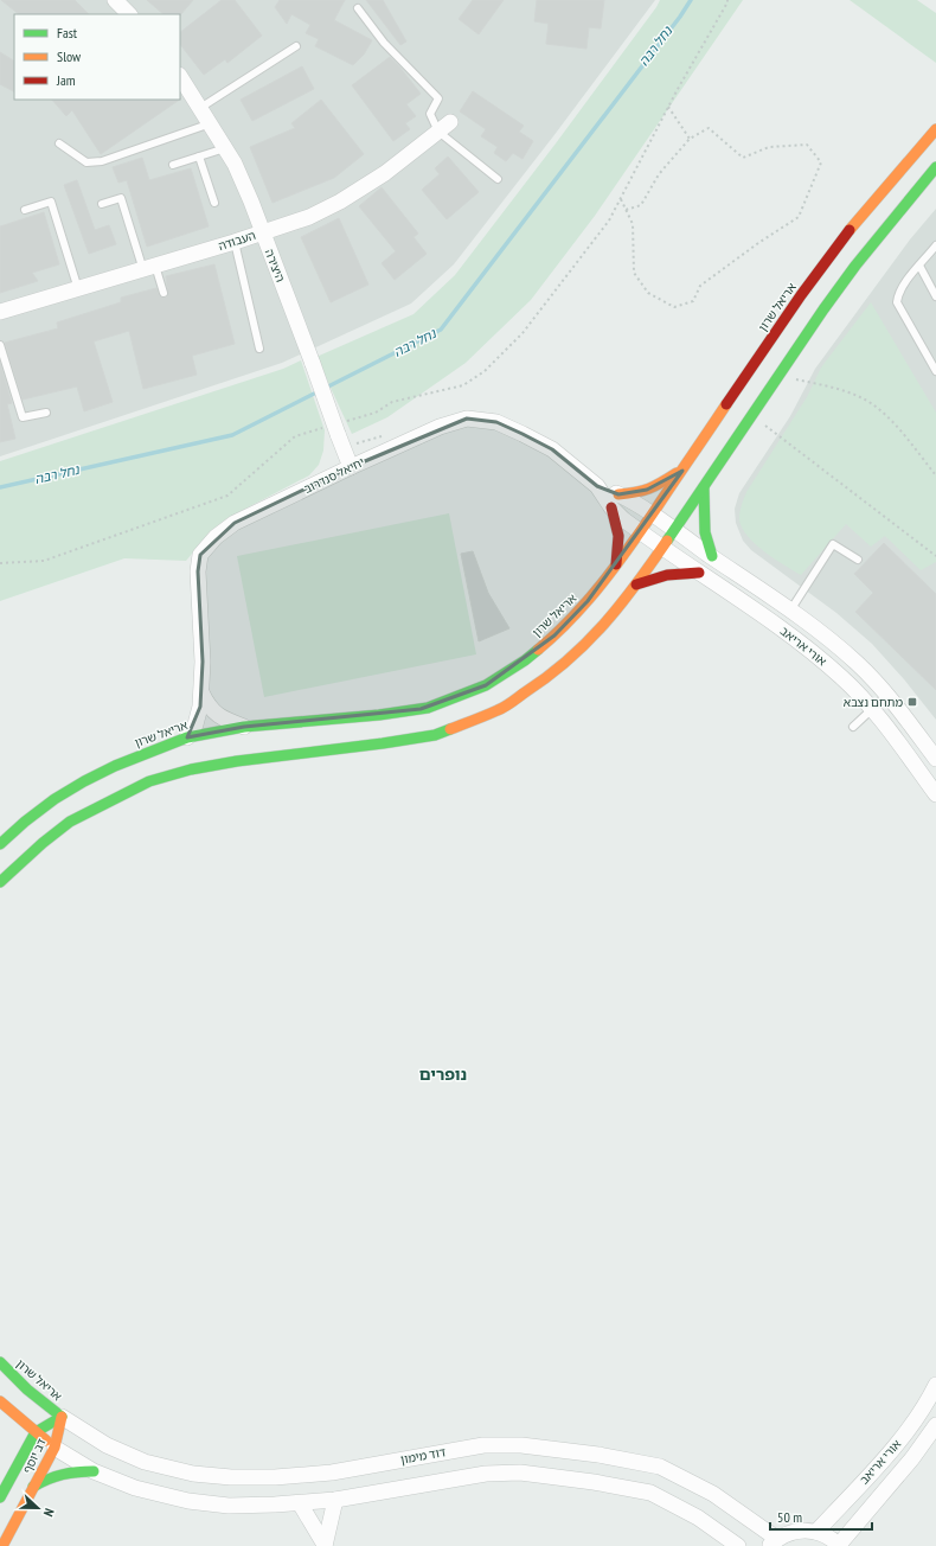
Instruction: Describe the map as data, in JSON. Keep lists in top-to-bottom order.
{
  "streets": {
    "main road": ["אריאל שרון", "דב יוסף"],
    "street": [
      "העבודה",
      "היצירה",
      "יחיאל סנדרוב",
      "אורי אריאב",
      "דוד מימון"
    ]
  },
  "crossings": [
    ["העבודה", "היצירה"],
    ["היצירה", "יחיאל סנדרוב"],
    ["אריאל שרון", "יחיאל סנדרוב"],
    ["אריאל שרון", "אורי אריאב"],
    ["אריאל שרון", "דב יוסף"],
    ["אריאל שרון", "דוד מימון"],
    ["יחיאל סנדרוב", "אורי אריאב"],
    ["דב יוסף", "דוד מימון"]
  ],
  "districts": ["נופרים"],
  "water": ["נחל רבה"],
  "places": {
    "transit": ["מתחם נצבא"]
  },
  "legend": ["Fast", "Slow", "Jam"],
  "scale_bar": "50 m",
  "north": "right"
}
